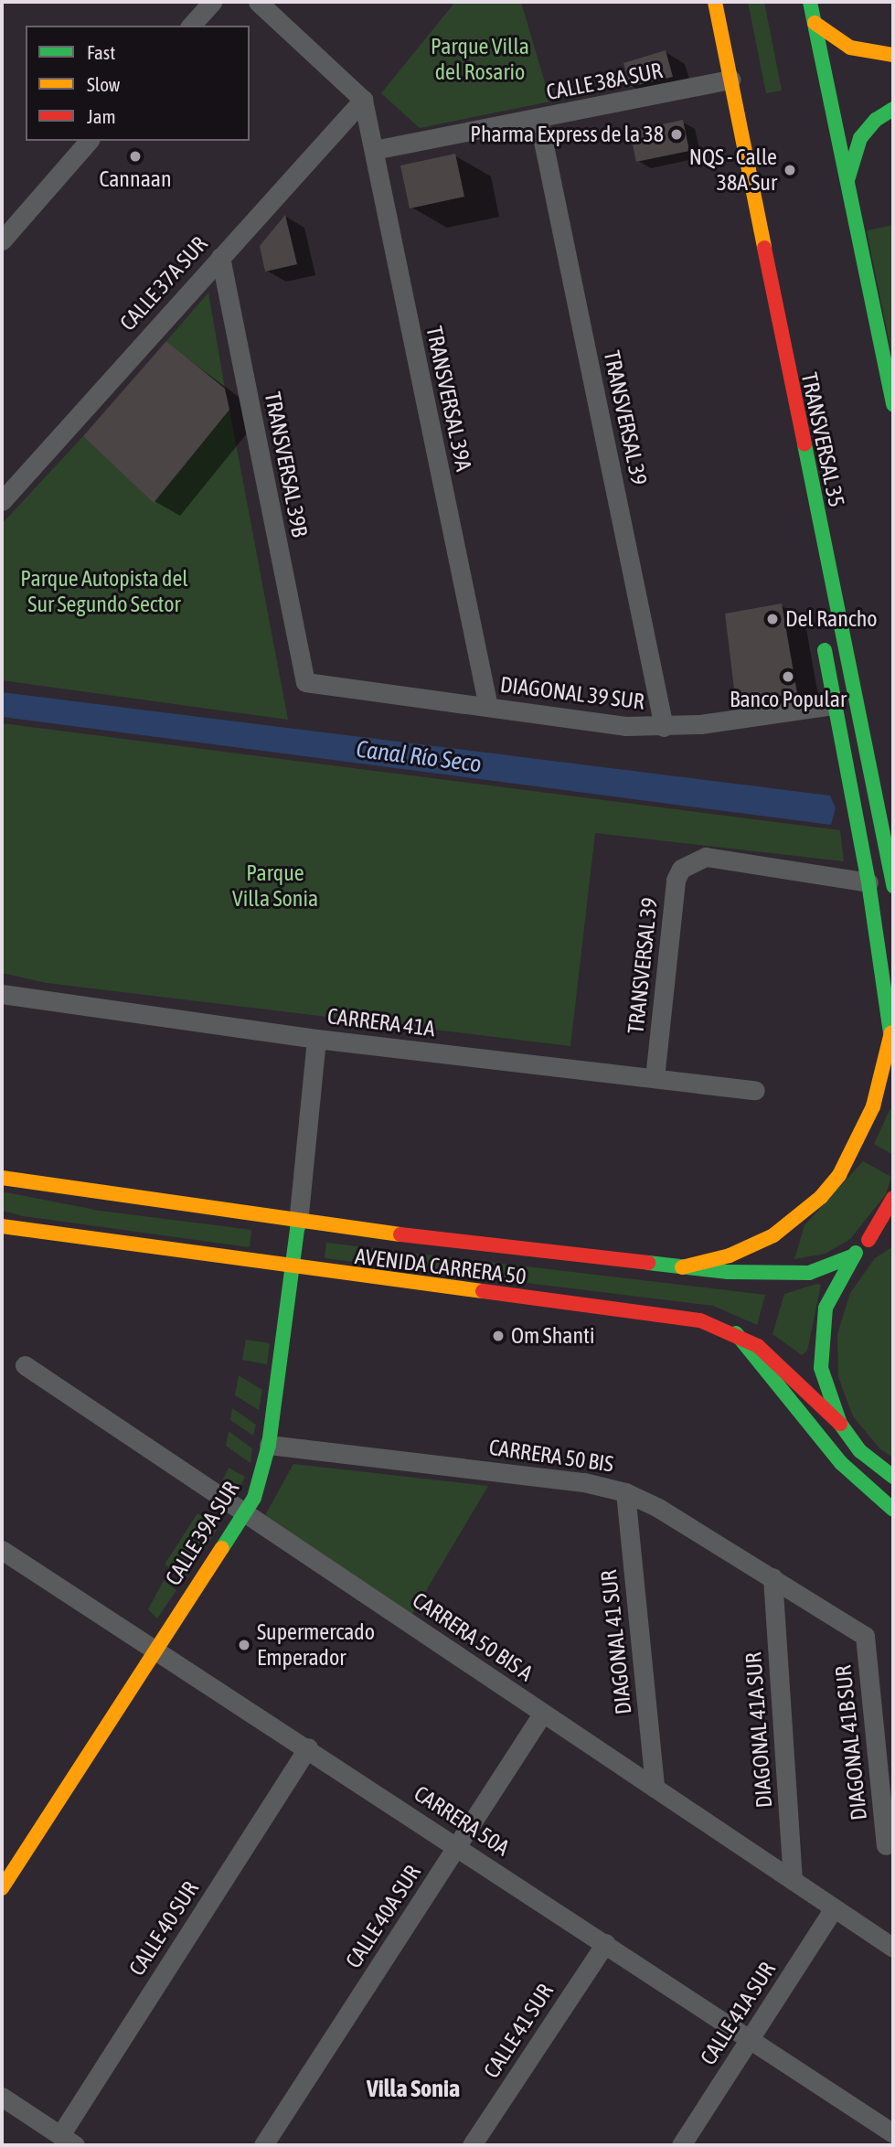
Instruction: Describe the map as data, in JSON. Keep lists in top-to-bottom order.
{
  "streets": {
    "main road": ["TRANSVERSAL 35", "AVENIDA CARRERA 50", "CALLE 39A SUR"],
    "street": [
      "CALLE 38A SUR",
      "CALLE 37A SUR",
      "TRANSVERSAL 39A",
      "TRANSVERSAL 39",
      "TRANSVERSAL 39B",
      "DIAGONAL 39 SUR",
      "CARRERA 41A",
      "CARRERA 50 BIS",
      "CARRERA 50 BIS A",
      "DIAGONAL 41 SUR",
      "DIAGONAL 41A SUR",
      "DIAGONAL 41B SUR",
      "CARRERA 50A",
      "CALLE 40A SUR",
      "CALLE 40 SUR",
      "CALLE 41A SUR",
      "CALLE 41 SUR"
    ]
  },
  "crossings": [
    ["CALLE 38A SUR", "TRANSVERSAL 39A"],
    ["CALLE 38A SUR", "TRANSVERSAL 39"],
    ["CALLE 38A SUR", "TRANSVERSAL 35"],
    ["CALLE 37A SUR", "TRANSVERSAL 39A"],
    ["CALLE 37A SUR", "TRANSVERSAL 39B"],
    ["TRANSVERSAL 39A", "DIAGONAL 39 SUR"],
    ["TRANSVERSAL 39", "DIAGONAL 39 SUR"],
    ["TRANSVERSAL 39", "CARRERA 41A"],
    ["TRANSVERSAL 39B", "DIAGONAL 39 SUR"],
    ["CARRERA 41A", "CALLE 39A SUR"],
    ["AVENIDA CARRERA 50", "CALLE 39A SUR"],
    ["CARRERA 50 BIS", "CALLE 39A SUR"],
    ["CARRERA 50 BIS", "DIAGONAL 41 SUR"],
    ["CARRERA 50 BIS", "DIAGONAL 41A SUR"],
    ["CARRERA 50 BIS", "DIAGONAL 41B SUR"],
    ["CALLE 39A SUR", "CARRERA 50 BIS A"],
    ["CALLE 39A SUR", "CARRERA 50A"],
    ["CARRERA 50 BIS A", "DIAGONAL 41 SUR"],
    ["CARRERA 50 BIS A", "DIAGONAL 41A SUR"],
    ["CARRERA 50 BIS A", "CALLE 40A SUR"],
    ["CARRERA 50 BIS A", "CALLE 41A SUR"],
    ["CARRERA 50A", "CALLE 40A SUR"],
    ["CARRERA 50A", "CALLE 40 SUR"],
    ["CARRERA 50A", "CALLE 41A SUR"],
    ["CARRERA 50A", "CALLE 41 SUR"]
  ],
  "districts": ["Villa Sonia"],
  "water": ["Canal Río Seco"],
  "parks": ["Parque Villa del Rosario", "Parque Autopista del Sur Segundo Sector", "Parque Villa Sonia"],
  "places": [
    "Pharma Express de la 38",
    "Cannaan",
    "NQS - Calle 38A Sur",
    "Del Rancho",
    "Banco Popular",
    "Om Shanti",
    "Supermercado Emperador"
  ],
  "legend": ["Fast", "Slow", "Jam"]
}
